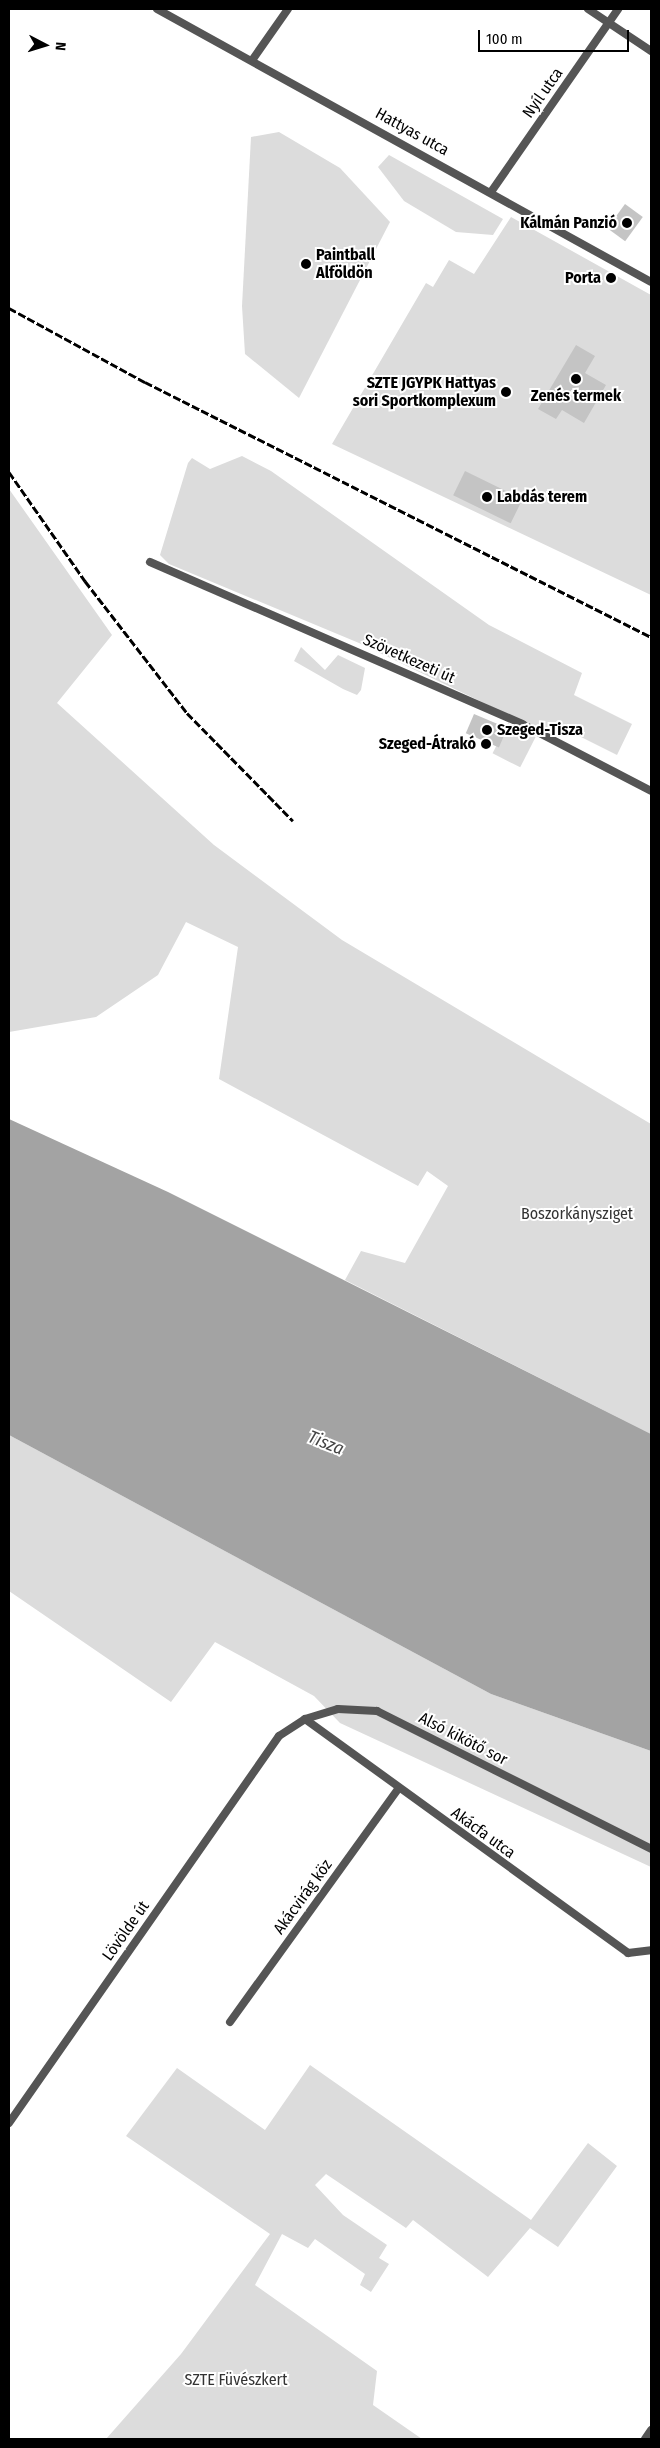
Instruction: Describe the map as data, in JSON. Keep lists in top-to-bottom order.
{
  "streets": {
    "street": [
      "Nyíl utca",
      "Hattyas utca",
      "Szövetkezeti út",
      "Alsó kikötő sor",
      "Akácfa utca",
      "Akácvirág köz",
      "Lövölde út"
    ]
  },
  "crossings": [
    ["Nyíl utca", "Hattyas utca"],
    ["Alsó kikötő sor", "Akácfa utca"],
    ["Alsó kikötő sor", "Lövölde út"],
    ["Akácfa utca", "Akácvirág köz"]
  ],
  "water": ["Tisza"],
  "parks": ["Boszorkánysziget", "SZTE Füvészkert"],
  "places": [
    "Kálmán Panzió",
    "Paintball Alföldön",
    "Porta",
    "Zenés termek",
    "SZTE JGYPK Hattyas sori Sportkomplexum",
    "Labdás terem",
    "Szeged-Tisza",
    "Szeged-Átrakó"
  ],
  "scale_bar": "100 m",
  "north": "right"
}
